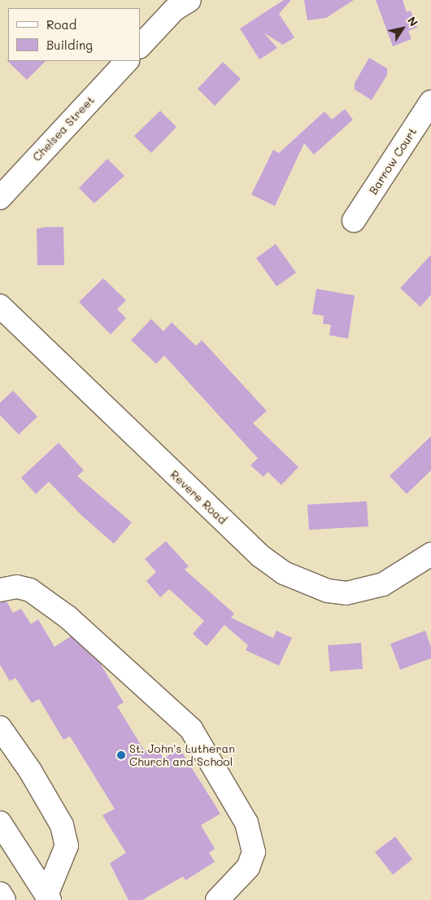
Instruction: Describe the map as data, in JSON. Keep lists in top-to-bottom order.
{
  "streets": {
    "street": ["Chelsea Street", "Barrow Court", "Revere Road"]
  },
  "places": ["St. John's Lutheran Church and School"],
  "legend": ["Road", "Building"],
  "north": "top right"
}
